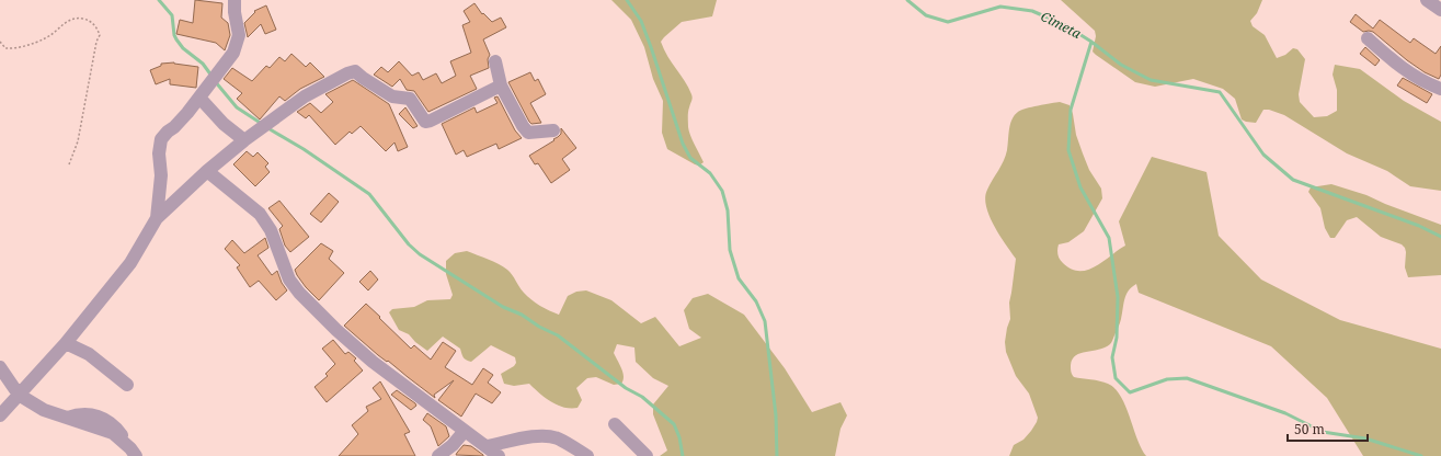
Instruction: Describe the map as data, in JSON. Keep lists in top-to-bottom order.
{
  "water": ["Cimeta"],
  "scale_bar": "50 m"
}
